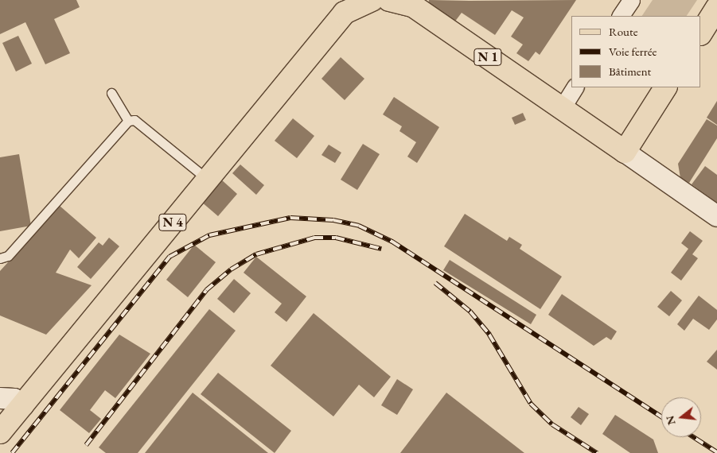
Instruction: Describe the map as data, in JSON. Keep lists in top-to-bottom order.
{
  "streets": {
    "main road": ["N 1", "N 4"]
  },
  "legend": ["Route", "Voie ferrée", "Bâtiment"],
  "north": "left"
}
